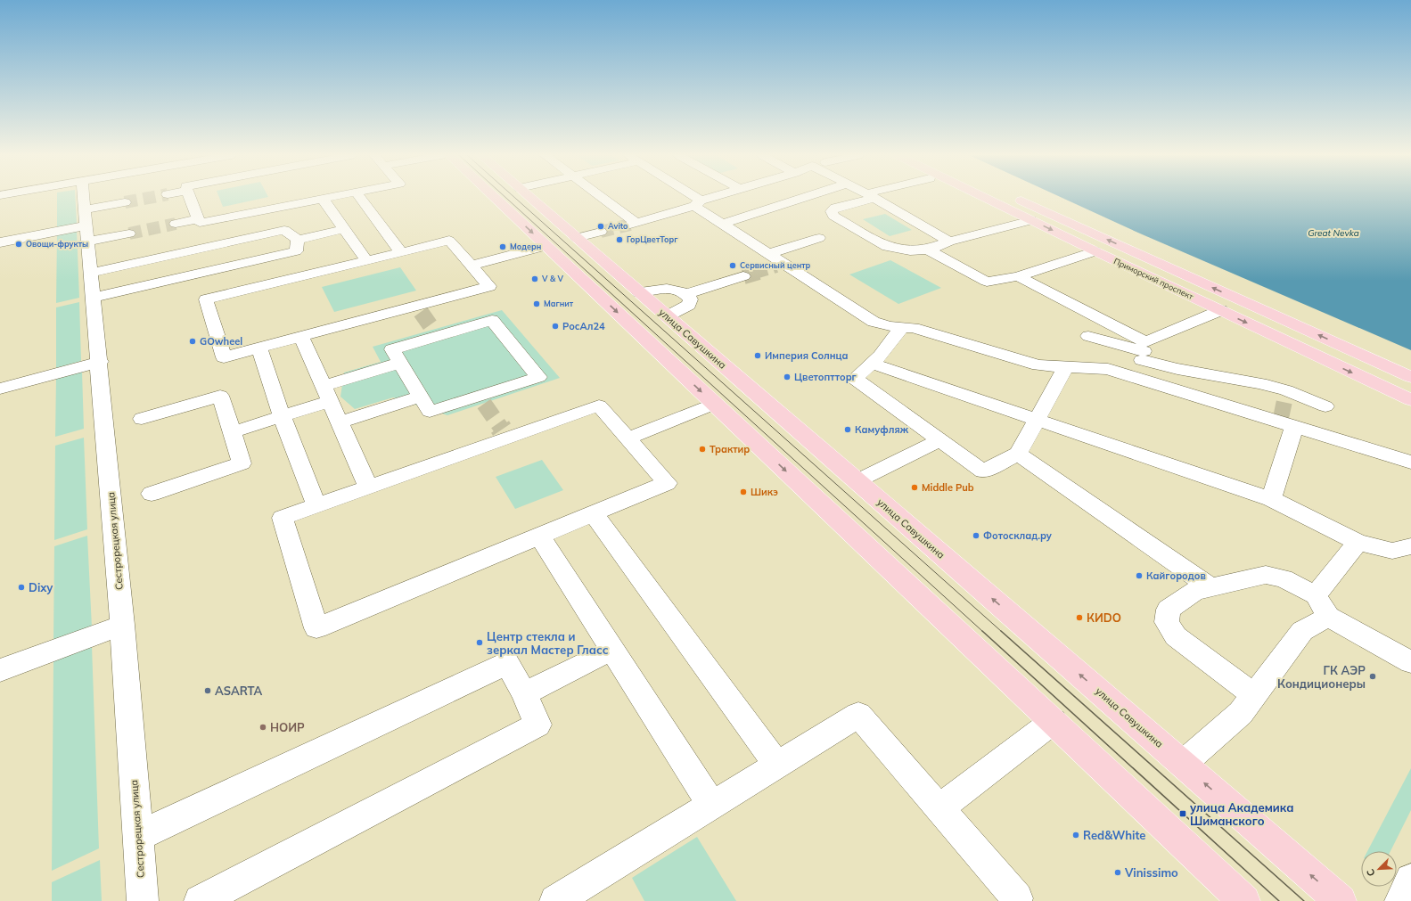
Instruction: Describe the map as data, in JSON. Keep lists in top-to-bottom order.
{
  "streets": {
    "main road": ["Приморский проспект", "улица Савушкина"],
    "street": ["Сестрорецкая улица"]
  },
  "water": ["Great Nevka"],
  "places": {
    "other": [
      "Avito",
      "ГорЦветТорг",
      "Овощи-фрукты",
      "Модерн",
      "Сервисный центр",
      "V & V",
      "Магнит",
      "РосАл24",
      "GOwheel",
      "Империя Солнца",
      "Цветоптторг",
      "Камуфляж",
      "Трактир",
      "Middle Pub",
      "Шикэ",
      "Фотосклад.ру",
      "Кайгородов",
      "Dixy",
      "КИDO",
      "Центр стекла и зеркал Мастер Гласс",
      "ГК АЭР Кондиционеры",
      "ASARTA",
      "НОИР",
      "Red&White",
      "Vinissimo"
    ],
    "transit": ["улица Академика Шиманского"]
  },
  "north": "bottom left"
}
